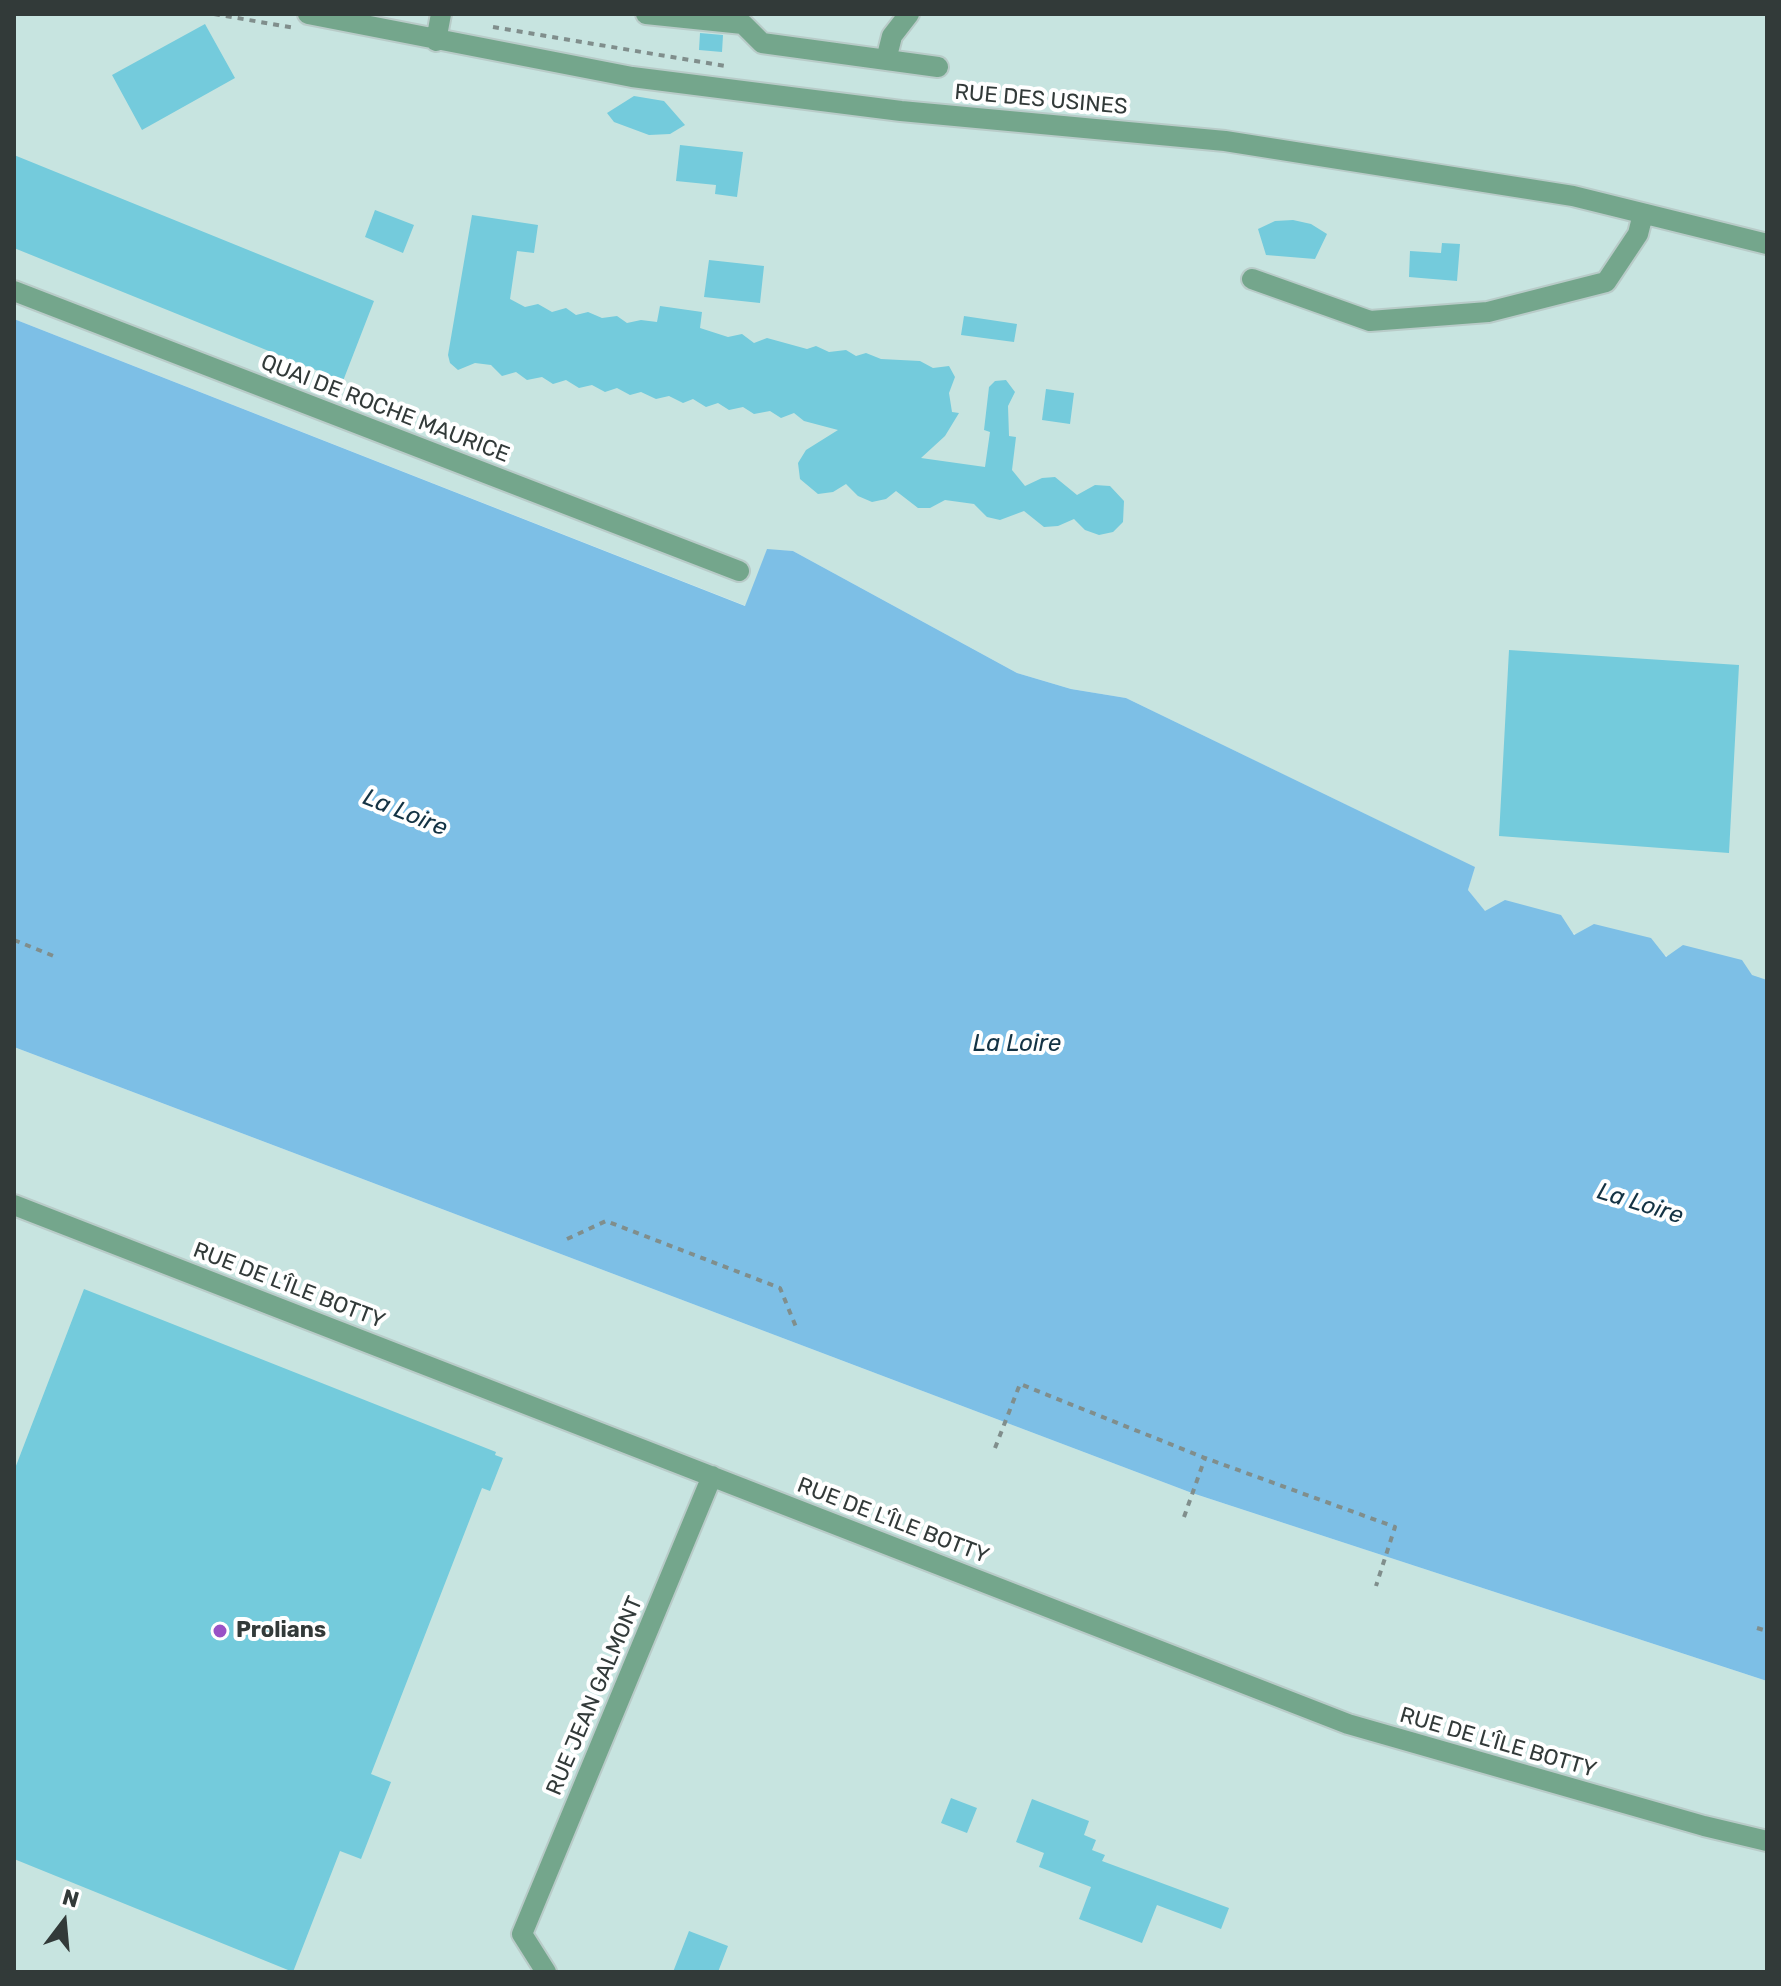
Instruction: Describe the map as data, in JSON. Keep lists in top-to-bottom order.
{
  "streets": {
    "street": [
      "RUE DES USINES",
      "QUAI DE ROCHE MAURICE",
      "RUE DE L'ÎLE BOTTY",
      "RUE JEAN GALMONT"
    ]
  },
  "crossings": [
    ["RUE DE L'ÎLE BOTTY", "RUE JEAN GALMONT"]
  ],
  "water": ["La Loire"],
  "places": ["Prolians"],
  "north": "top"
}
